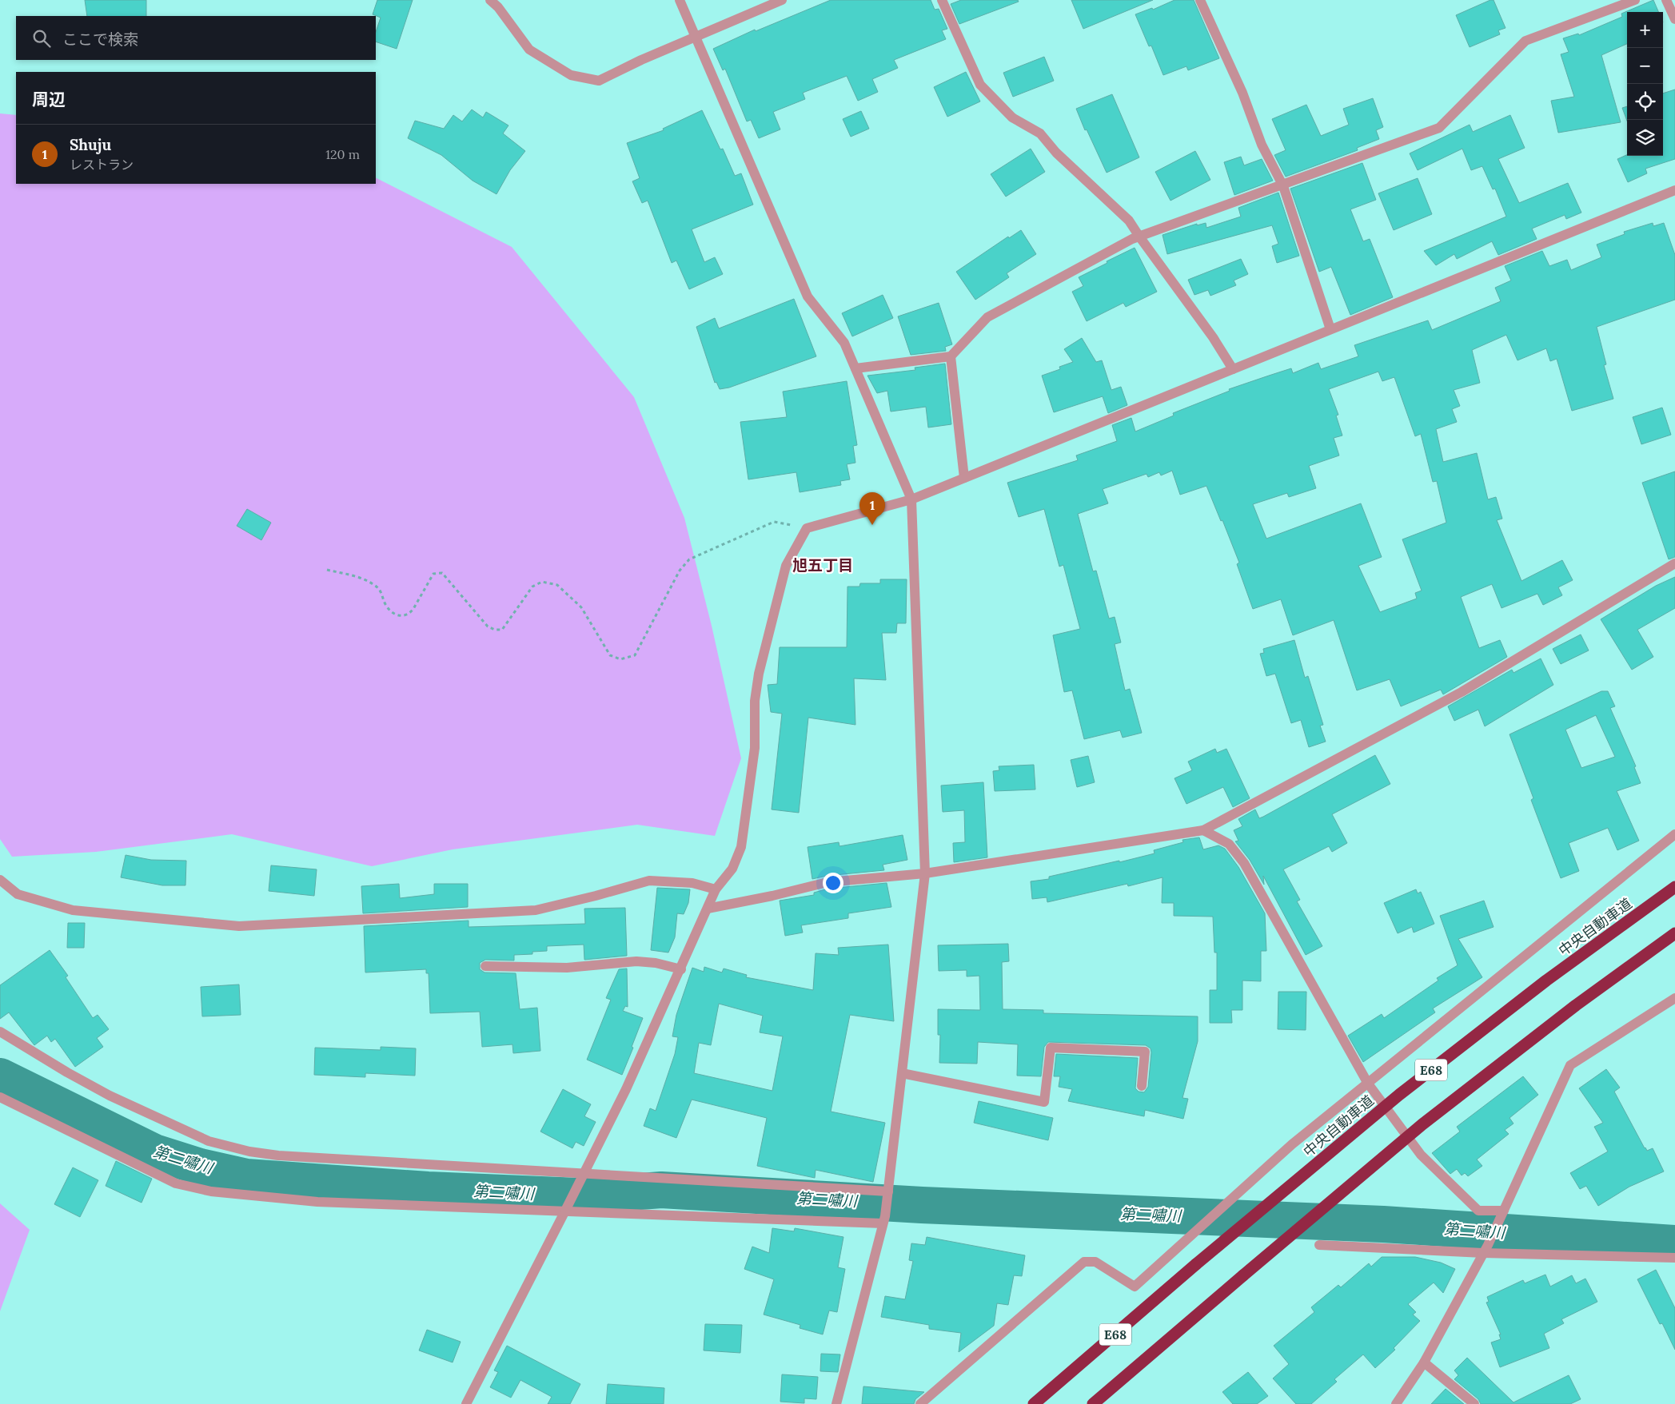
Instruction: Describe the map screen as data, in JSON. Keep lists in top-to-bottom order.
{
  "streets": {
    "highway": ["中央自動車道", "E68"]
  },
  "districts": ["旭五丁目"],
  "water": ["第二嘯川"],
  "page": {
    "map_buttons": ["+", "−"],
    "search": "ここで検索",
    "heading": "周辺",
    "list": [
      {
        "mark": "1",
        "name": "Shuju",
        "note": "レストラン",
        "value": "120 m"
      }
    ],
    "pins": "1"
  }
}
